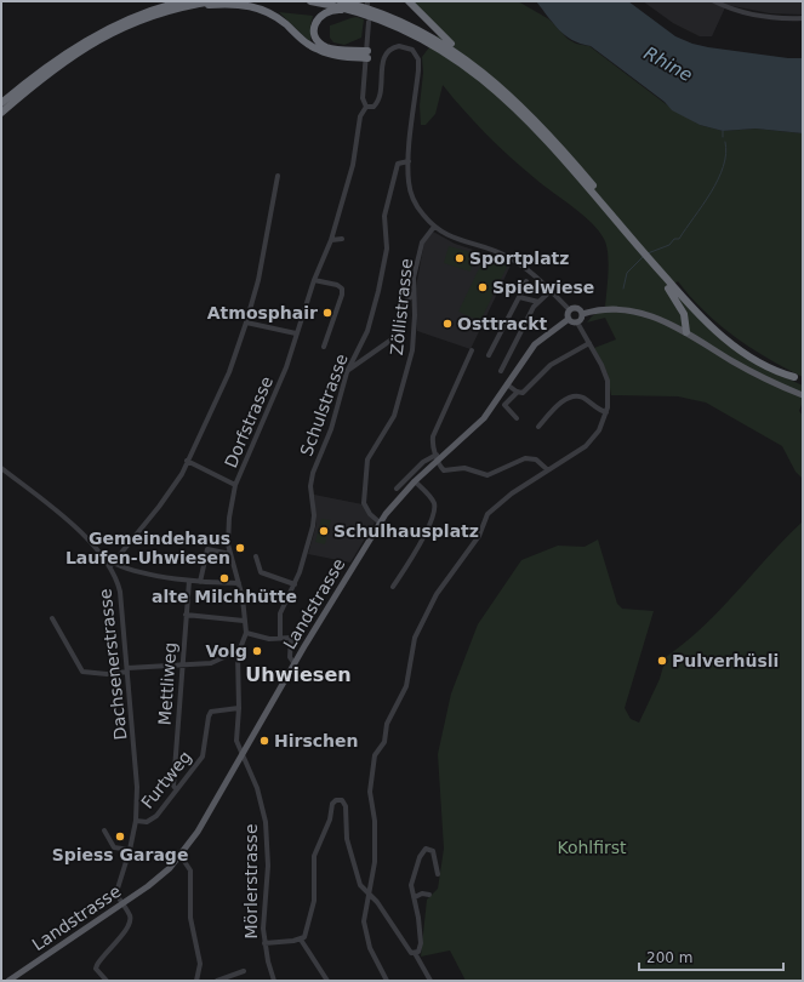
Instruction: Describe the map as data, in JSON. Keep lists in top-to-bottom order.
{
  "streets": {
    "main road": ["Landstrasse"],
    "street": [
      "Zöllistrasse",
      "Schulstrasse",
      "Dorfstrasse",
      "Dachsenerstrasse",
      "Mettliweg",
      "Furtweg",
      "Mörlerstrasse"
    ]
  },
  "crossings": [
    ["Zöllistrasse", "Landstrasse"],
    ["Landstrasse", "Dachsenerstrasse"],
    ["Landstrasse", "Mörlerstrasse"],
    ["Dachsenerstrasse", "Furtweg"],
    ["Mettliweg", "Furtweg"]
  ],
  "districts": ["Uhwiesen"],
  "water": ["Rhine"],
  "parks": ["Kohlfirst"],
  "places": [
    "Sportplatz",
    "Spielwiese",
    "Atmosphair",
    "Osttrackt",
    "Schulhausplatz",
    "Gemeindehaus Laufen-Uhwiesen",
    "alte Milchhütte",
    "Volg",
    "Pulverhüsli",
    "Hirschen",
    "Spiess Garage"
  ],
  "scale_bar": "200 m"
}
